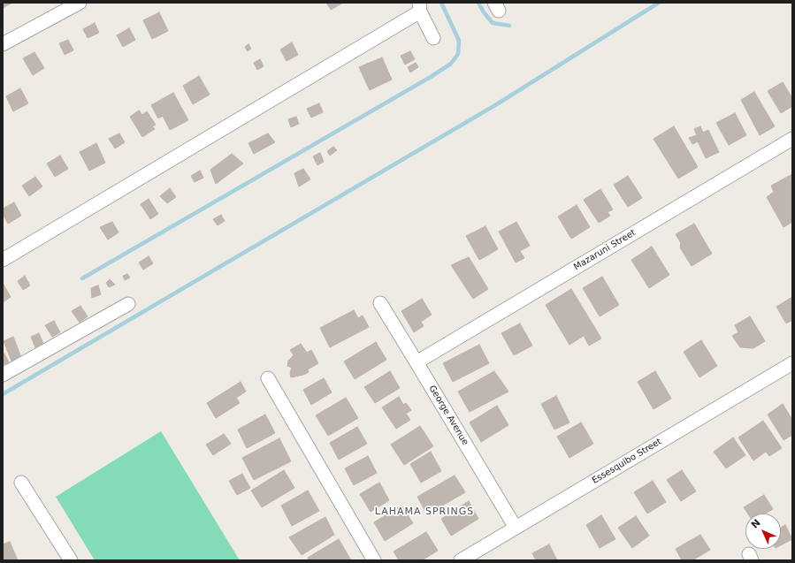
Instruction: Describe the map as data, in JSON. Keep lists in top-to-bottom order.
{
  "streets": {
    "street": ["Mazaruni Street", "George Avenue", "Essesquibo Street"]
  },
  "crossings": [
    ["Mazaruni Street", "George Avenue"],
    ["George Avenue", "Essesquibo Street"]
  ],
  "districts": ["LAHAMA SPRINGS"],
  "north": "top left"
}
